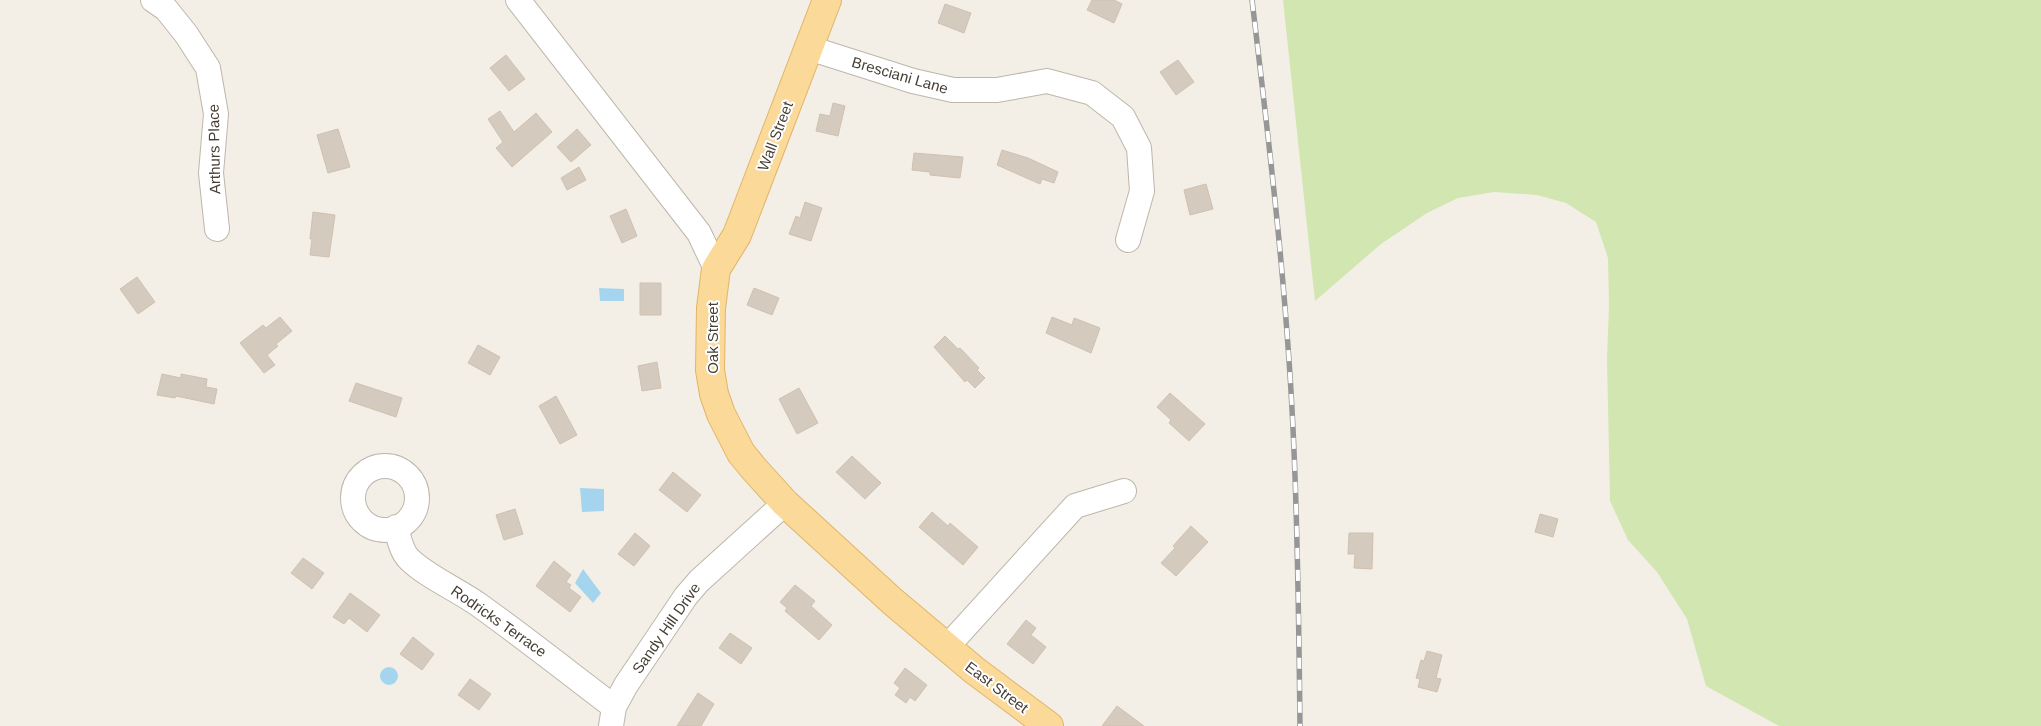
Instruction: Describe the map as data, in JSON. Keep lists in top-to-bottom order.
{
  "streets": {
    "main road": ["Wall Street", "Oak Street", "East Street"],
    "street": [
      "Bresciani Lane",
      "Arthurs Place",
      "Rodricks Terrace",
      "Sandy Hill Drive"
    ]
  },
  "crossings": [
    ["Bresciani Lane", "Wall Street"],
    ["Wall Street", "Oak Street"],
    ["Oak Street", "Sandy Hill Drive"],
    ["Oak Street", "East Street"],
    ["Rodricks Terrace", "Sandy Hill Drive"]
  ]
}
